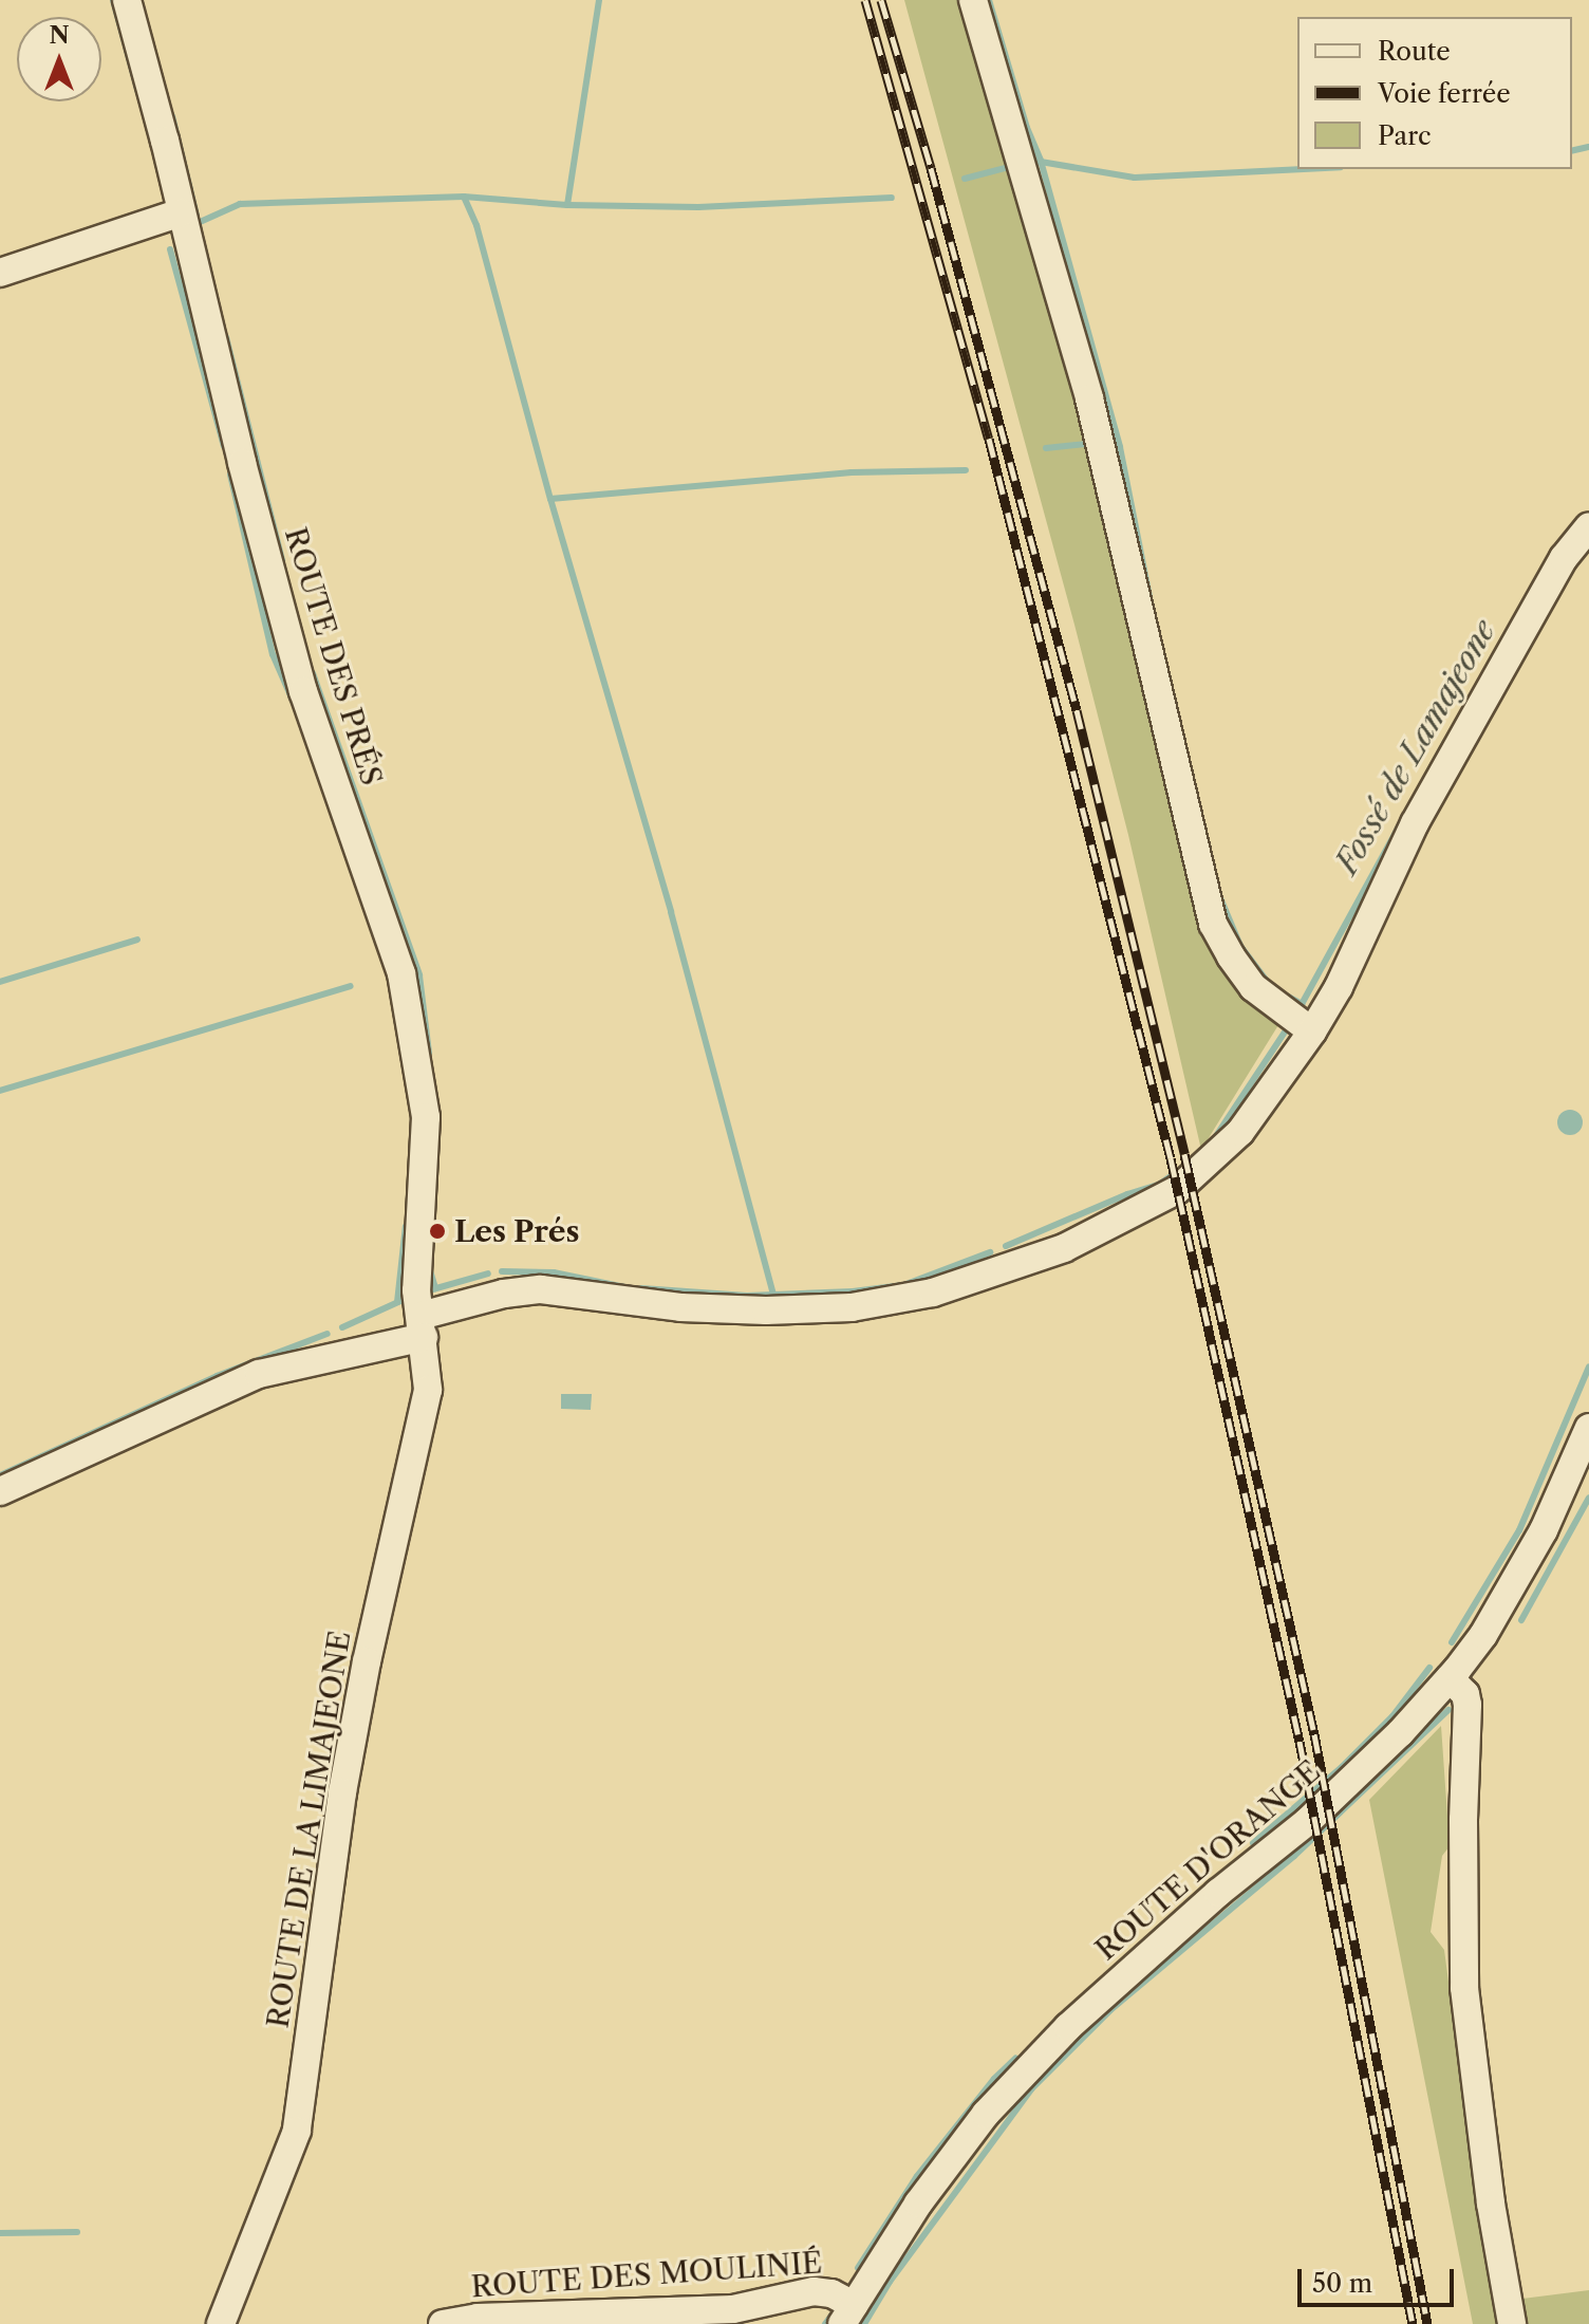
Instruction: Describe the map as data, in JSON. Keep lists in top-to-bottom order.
{
  "streets": {
    "street": [
      "ROUTE DES PRÉS",
      "ROUTE DE LA LIMAJEONE",
      "ROUTE D'ORANGE",
      "ROUTE DES MOULINIÉ"
    ]
  },
  "crossings": [
    ["ROUTE DES PRÉS", "ROUTE DE LA LIMAJEONE"],
    ["ROUTE D'ORANGE", "ROUTE DES MOULINIÉ"]
  ],
  "water": ["Fossé de Lamajeone"],
  "places": ["Les Prés"],
  "legend": ["Route", "Voie ferrée", "Parc"],
  "scale_bar": "50 m",
  "north": "top"
}
